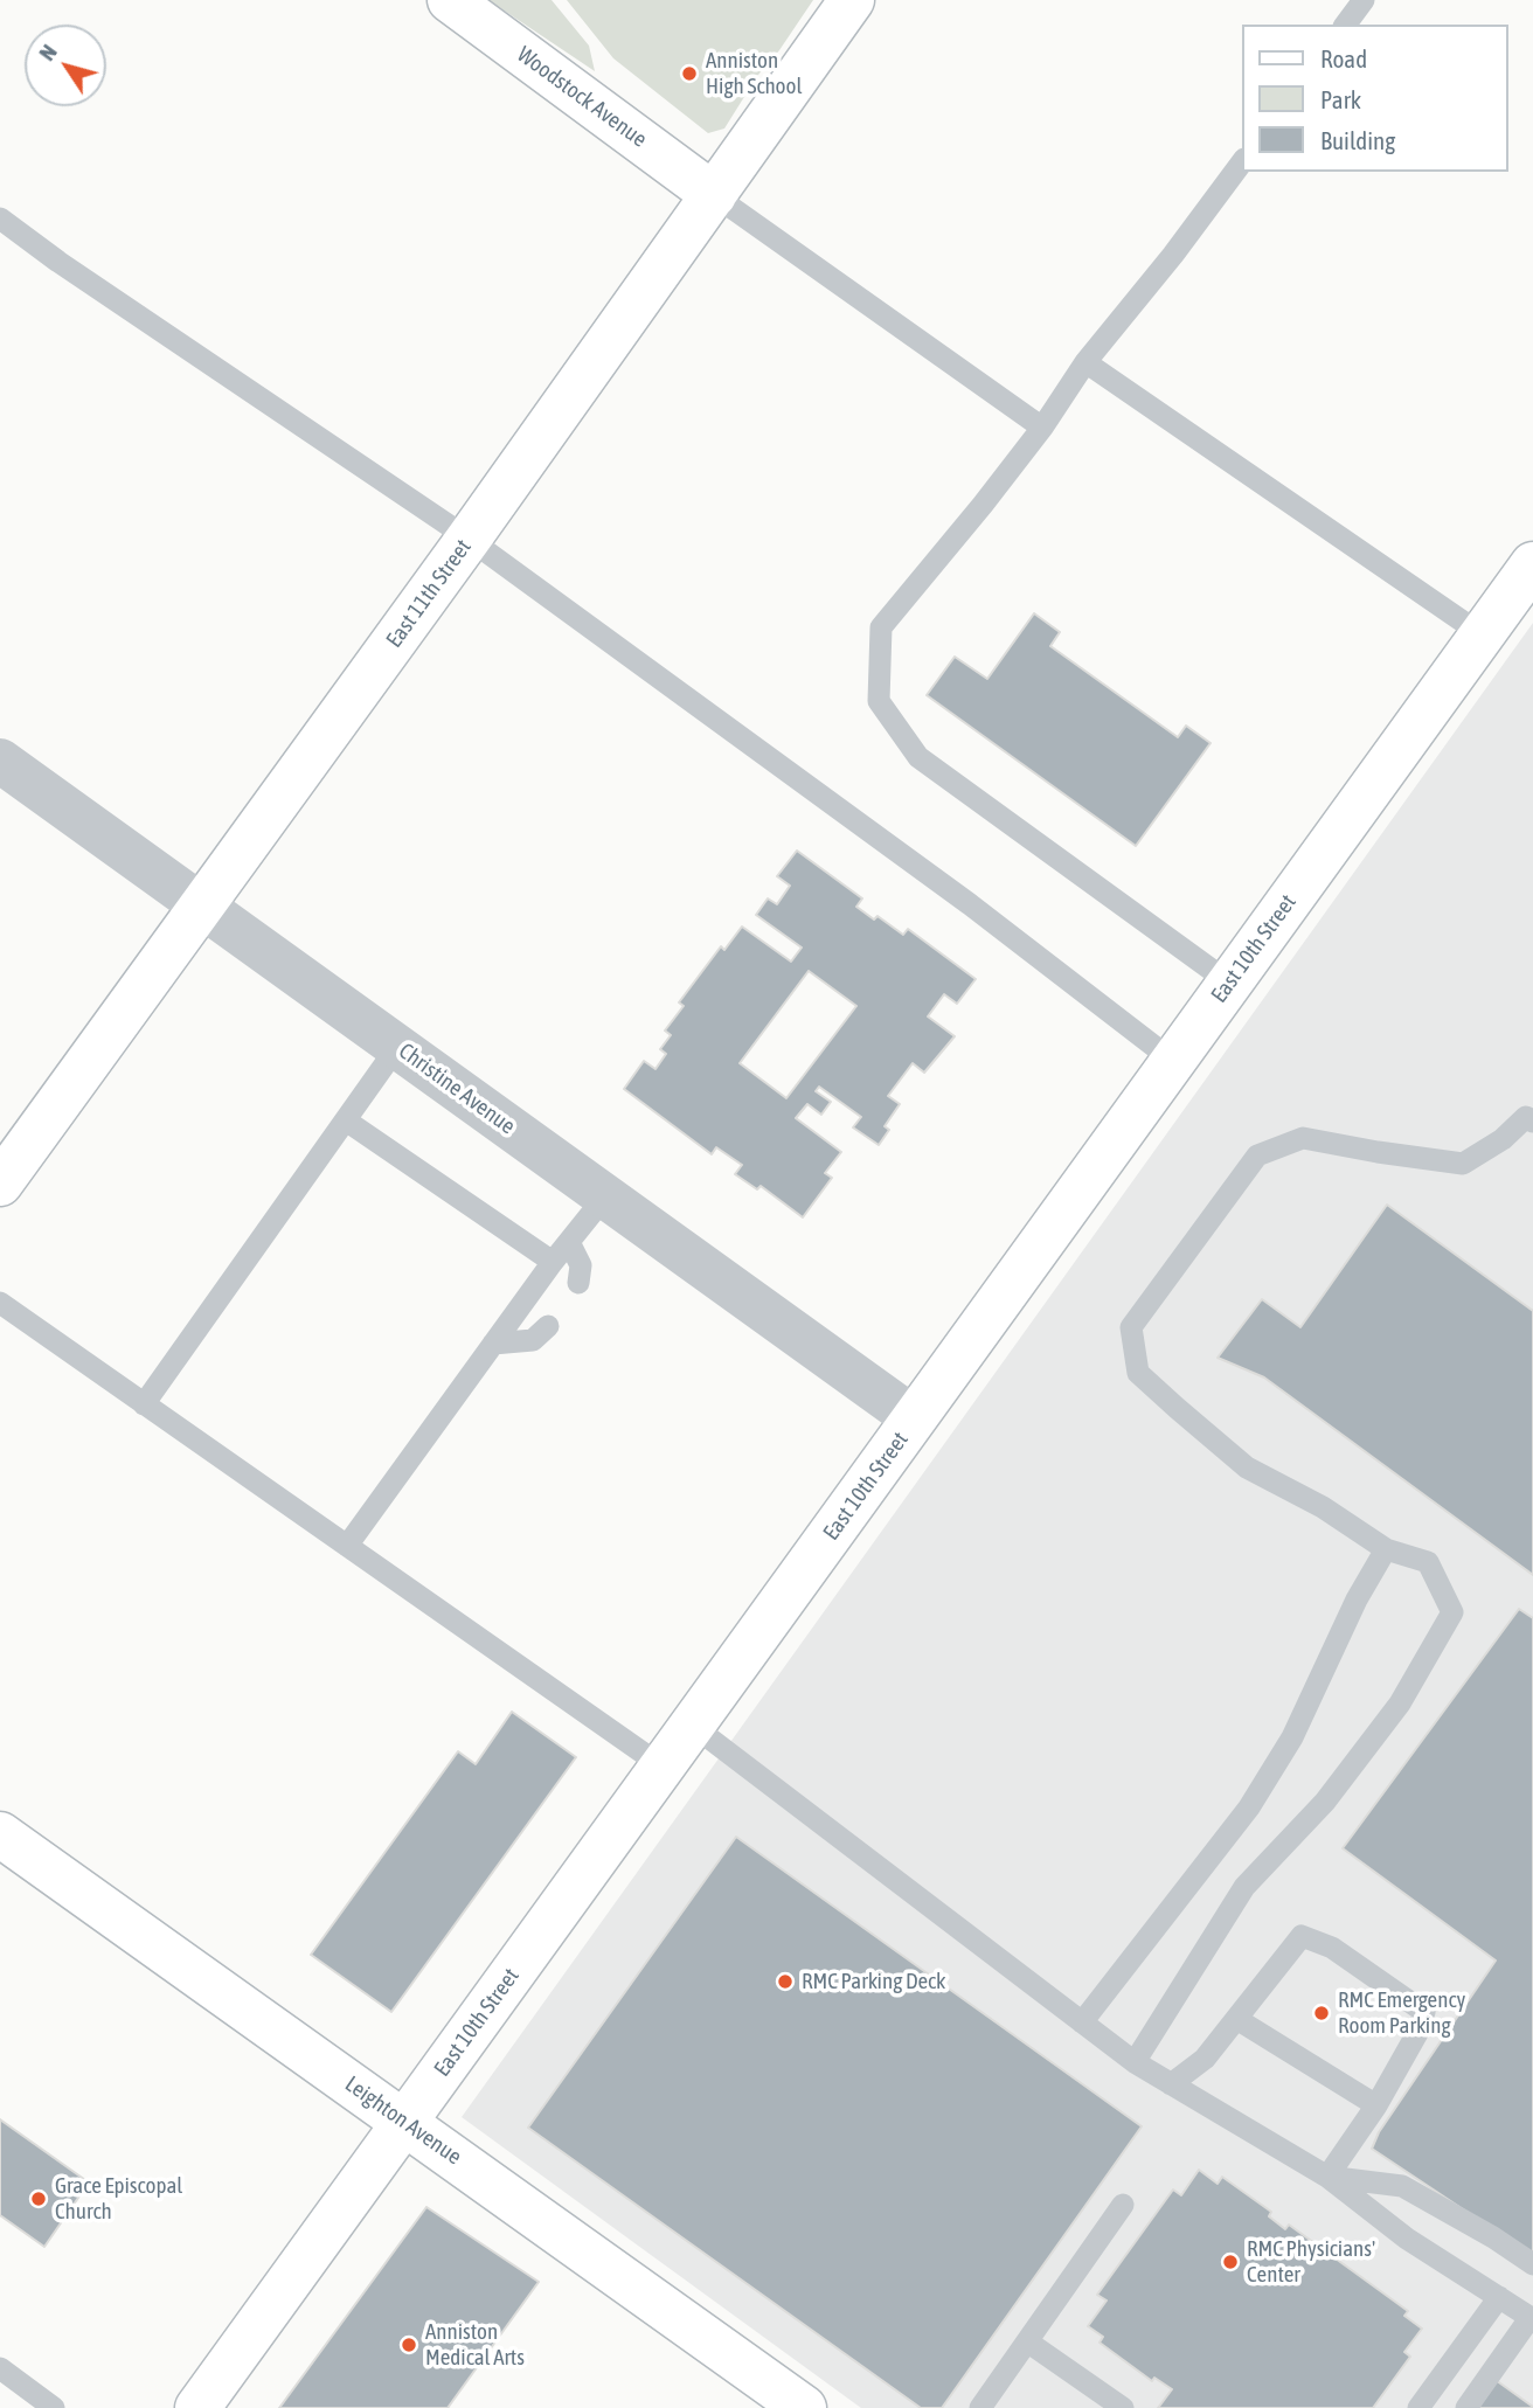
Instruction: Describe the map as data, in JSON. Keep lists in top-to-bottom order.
{
  "streets": {
    "street": [
      "Woodstock Avenue",
      "East 11th Street",
      "East 10th Street",
      "Christine Avenue",
      "Leighton Avenue"
    ]
  },
  "crossings": [
    ["Woodstock Avenue", "East 11th Street"],
    ["East 11th Street", "Christine Avenue"],
    ["East 10th Street", "Christine Avenue"],
    ["East 10th Street", "Leighton Avenue"]
  ],
  "places": [
    "Anniston High School",
    "RMC Parking Deck",
    "RMC Emergency Room Parking",
    "Grace Episcopal Church",
    "RMC Physicians' Center",
    "Anniston Medical Arts"
  ],
  "legend": ["Road", "Park", "Building"],
  "north": "top left"
}
